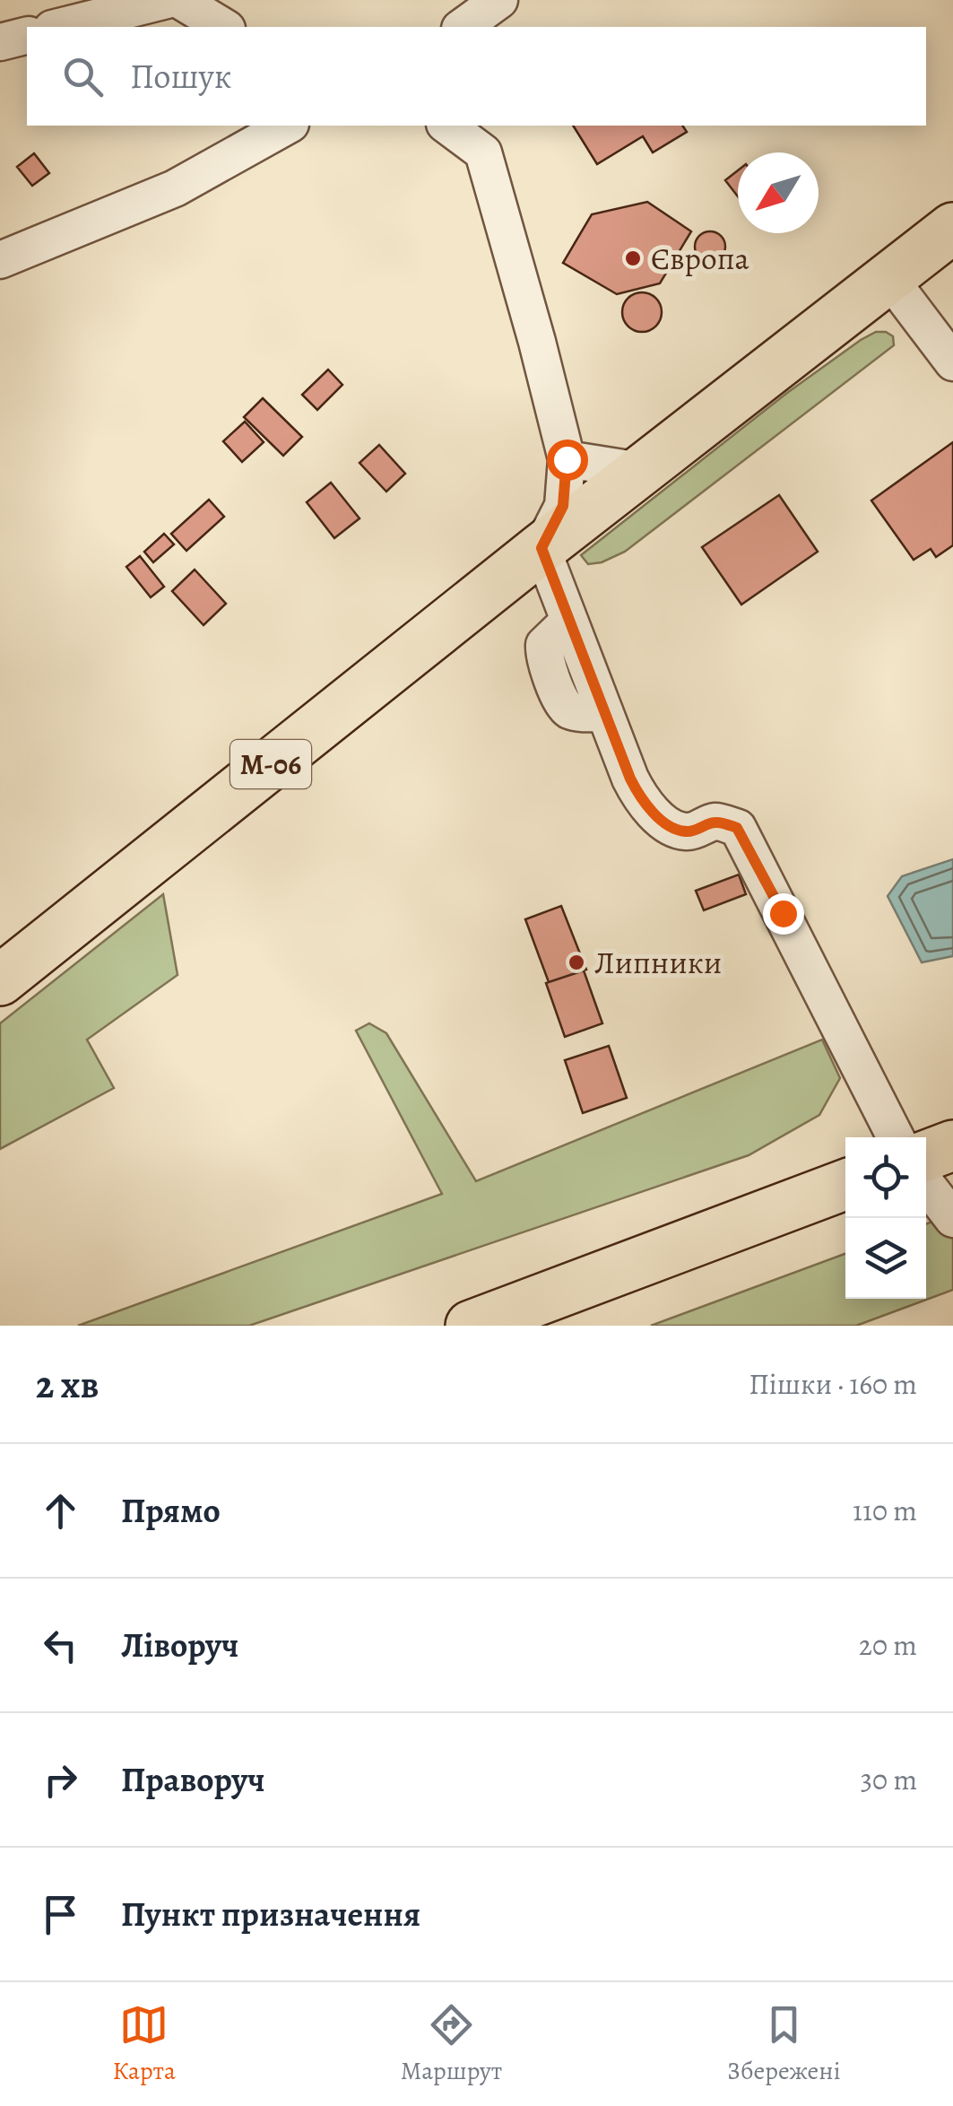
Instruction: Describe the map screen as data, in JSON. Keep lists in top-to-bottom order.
{
  "streets": {
    "highway": ["М-06"]
  },
  "places": ["Європа", "Липники"],
  "north": "bottom left",
  "page": {
    "search": "Пошук",
    "heading": ["2 хв", "Пішки · 160 m"],
    "list": [
      ["Прямо", "110 m"],
      ["Ліворуч", "20 m"],
      ["Праворуч", "30 m"],
      "Пункт призначення"
    ],
    "nav": ["Карта", "Маршрут", "Збережені"]
  }
}
